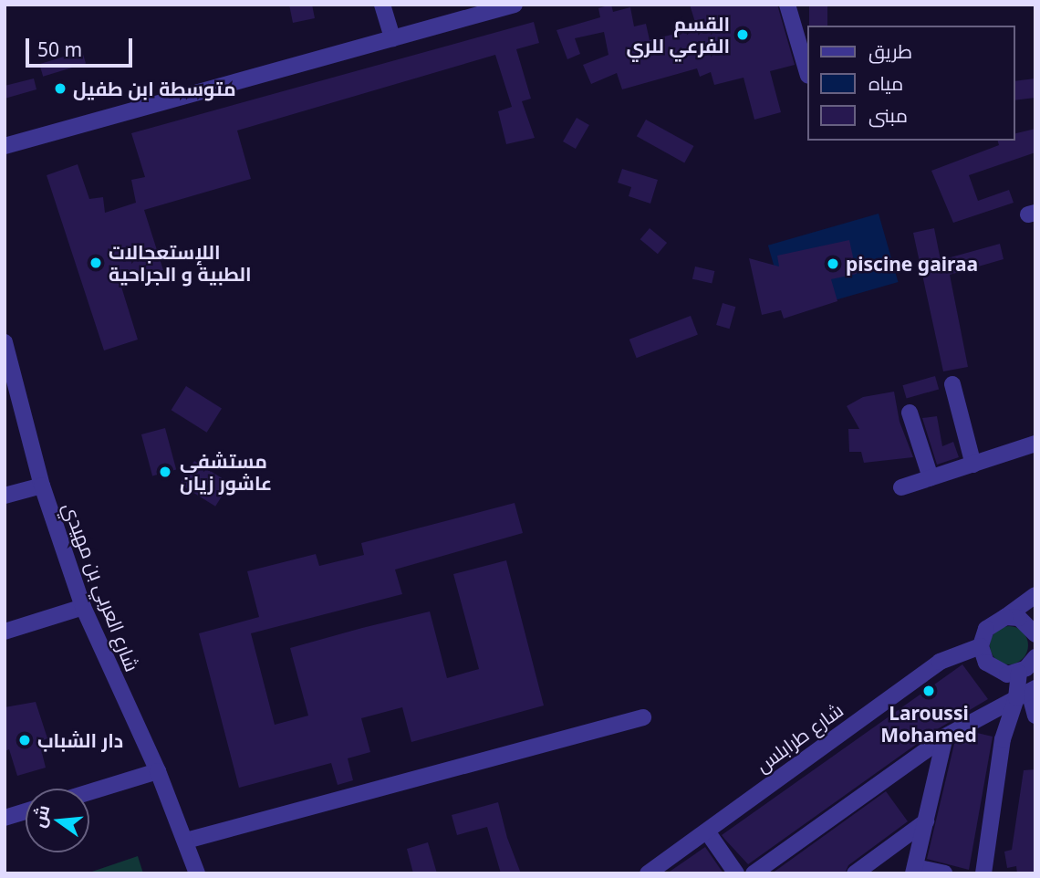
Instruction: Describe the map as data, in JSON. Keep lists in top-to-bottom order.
{
  "streets": {
    "street": ["شارع العربي بن مهيدي", "شارع طرابلس"]
  },
  "places": [
    "القسم الفرعي للري",
    "متوسطة ابن طفيل",
    "اللإستعجالات الطبية و الجراحية",
    "piscine gairaa",
    "مستشفى عاشور زيان",
    "Laroussi Mohamed",
    "دار الشباب"
  ],
  "legend": ["طريق", "مياه", "مبنى"],
  "scale_bar": "50 m",
  "north": "left"
}
